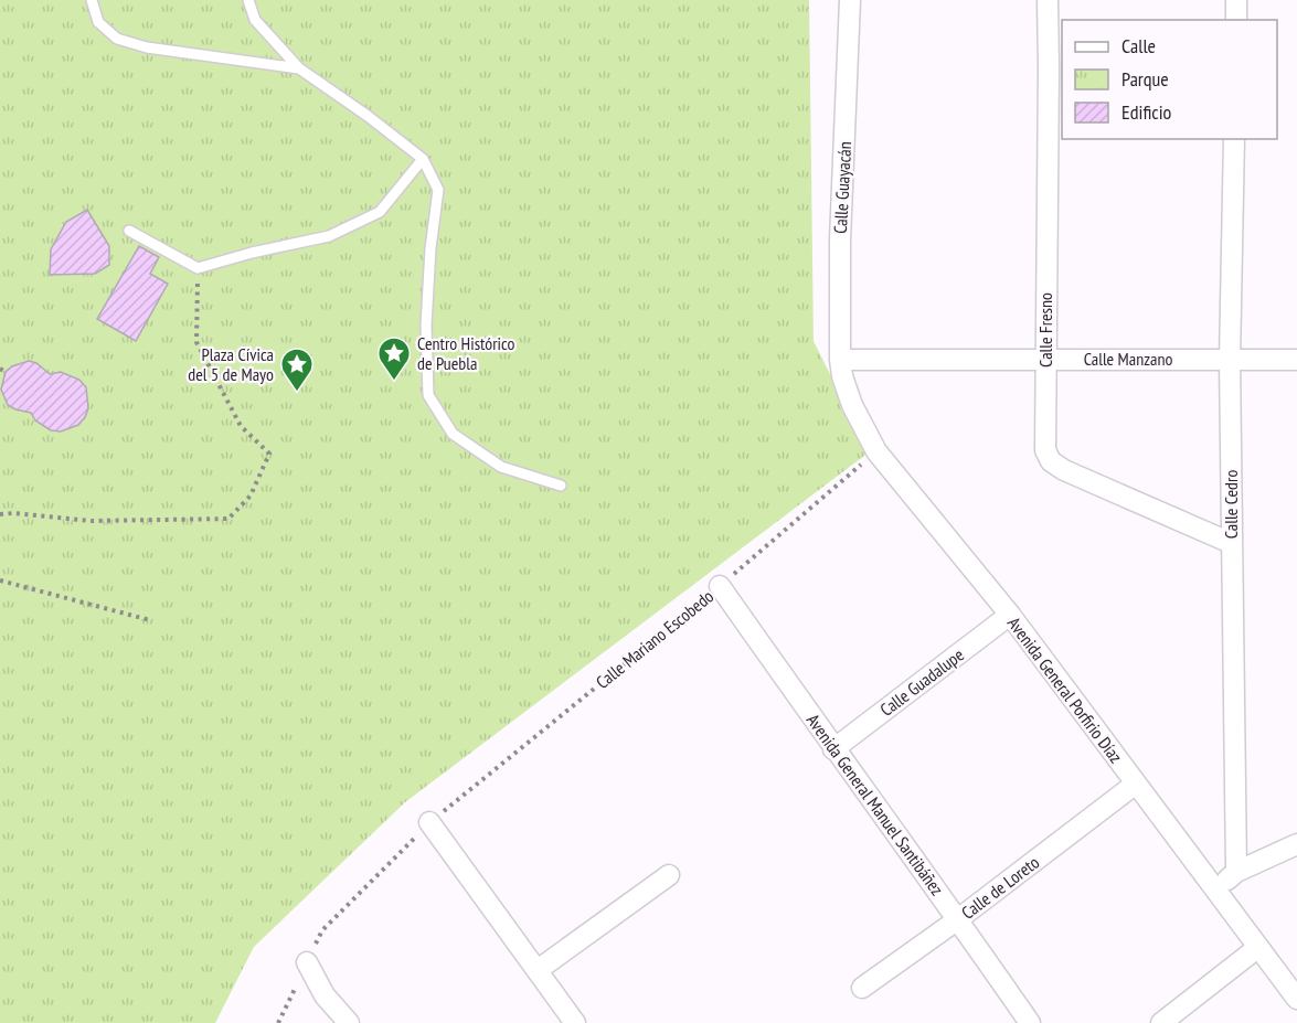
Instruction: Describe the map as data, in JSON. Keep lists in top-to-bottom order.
{
  "streets": {
    "street": [
      "Calle Guayacán",
      "Calle Fresno",
      "Calle Manzano",
      "Calle Cedro",
      "Calle Guadalupe",
      "Avenida General Porfirio Díaz",
      "Avenida General Manuel Santibáñez",
      "Calle de Loreto"
    ],
    "path": ["Calle Mariano Escobedo"]
  },
  "crossings": [
    ["Calle Guayacán", "Calle Manzano"],
    ["Calle Guayacán", "Avenida General Porfirio Díaz"],
    ["Calle Fresno", "Calle Manzano"],
    ["Calle Fresno", "Calle Cedro"],
    ["Calle Manzano", "Calle Cedro"],
    ["Calle Manzano", "Avenida General Porfirio Díaz"],
    ["Calle Mariano Escobedo", "Avenida General Porfirio Díaz"],
    ["Calle Mariano Escobedo", "Avenida General Manuel Santibáñez"],
    ["Calle Guadalupe", "Avenida General Porfirio Díaz"],
    ["Calle Guadalupe", "Avenida General Manuel Santibáñez"],
    ["Avenida General Porfirio Díaz", "Calle de Loreto"],
    ["Avenida General Manuel Santibáñez", "Calle de Loreto"]
  ],
  "places": {
    "place": ["Centro Histórico de Puebla", "Plaza Cívica del 5 de Mayo"]
  },
  "legend": ["Calle", "Parque", "Edificio"]
}
